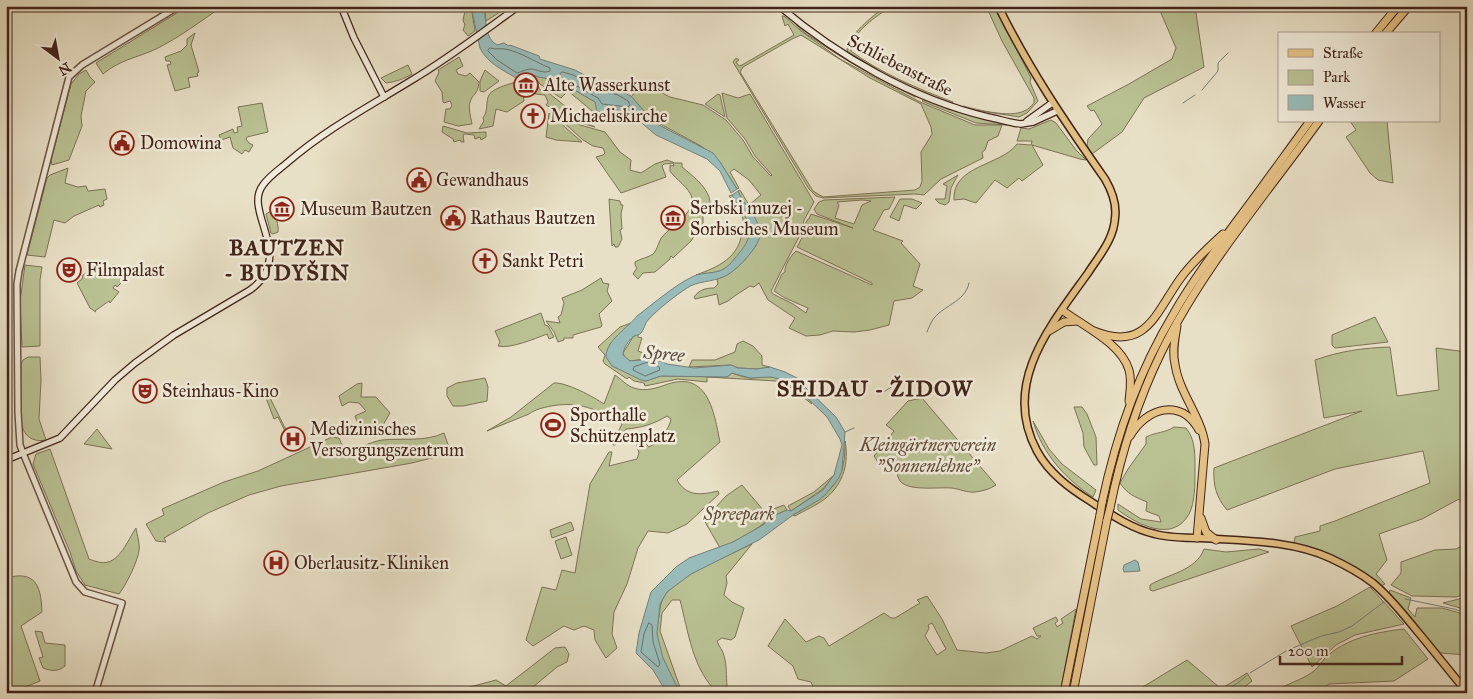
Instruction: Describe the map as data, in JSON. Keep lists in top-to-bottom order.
{
  "streets": {
    "main road": ["Schliebenstraße"]
  },
  "districts": ["BAUTZEN - BUDYŠIN", "SEIDAU - ŽIDOW"],
  "water": ["Spree"],
  "parks": ["Kleingärtnerverein \"Sonnenlehne\"", "Spreepark"],
  "places": {
    "museum": ["Alte Wasserkunst", "Museum Bautzen", "Serbski muzej - Sorbisches Museum"],
    "church": ["Michaeliskirche", "Sankt Petri"],
    "public building": ["Domowina", "Gewandhaus", "Rathaus Bautzen"],
    "theatre": ["Filmpalast", "Steinhaus-Kino"],
    "sports": ["Sporthalle Schützenplatz"],
    "hospital": ["Medizinisches Versorgungszentrum", "Oberlausitz-Kliniken"]
  },
  "legend": ["Straße", "Park", "Wasser"],
  "scale_bar": "200 m",
  "north": "bottom right"
}
